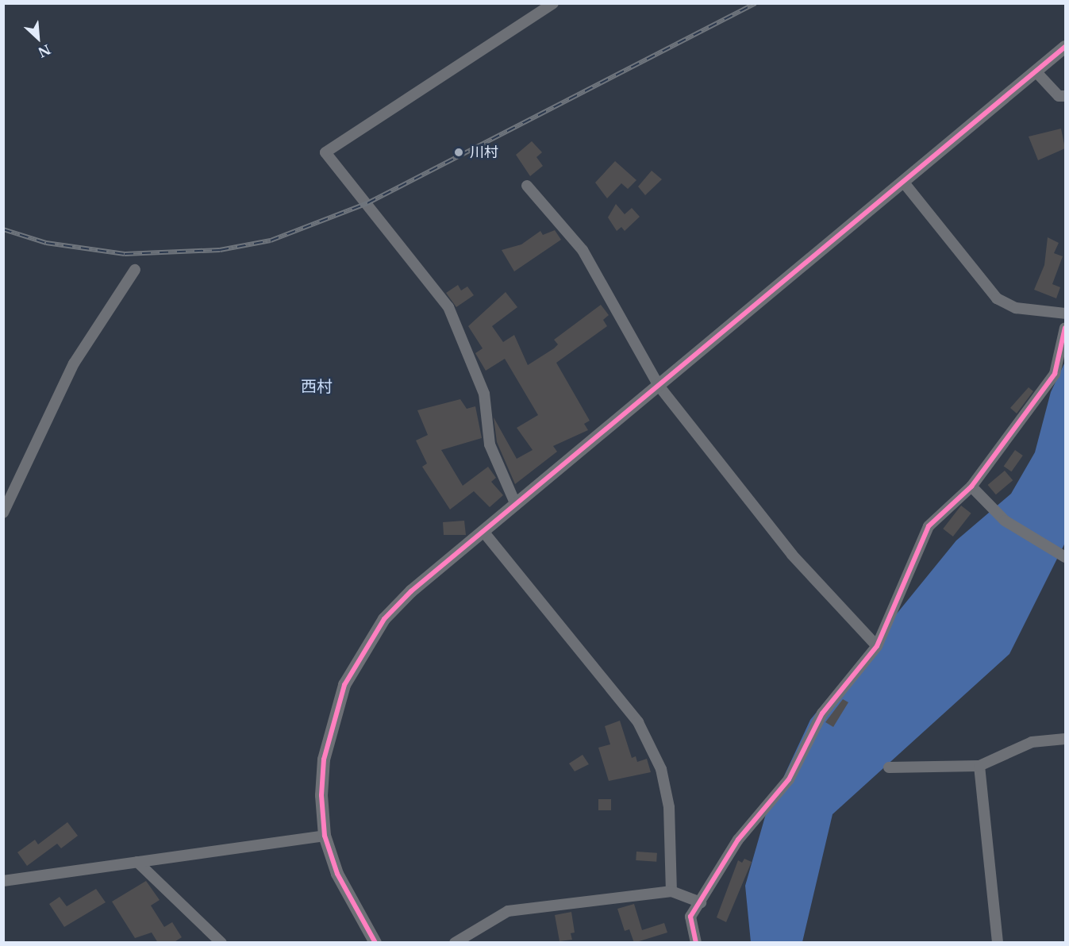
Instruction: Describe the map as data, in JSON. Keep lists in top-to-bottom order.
{
  "districts": ["西村"],
  "places": ["川村"],
  "north": "bottom right"
}
